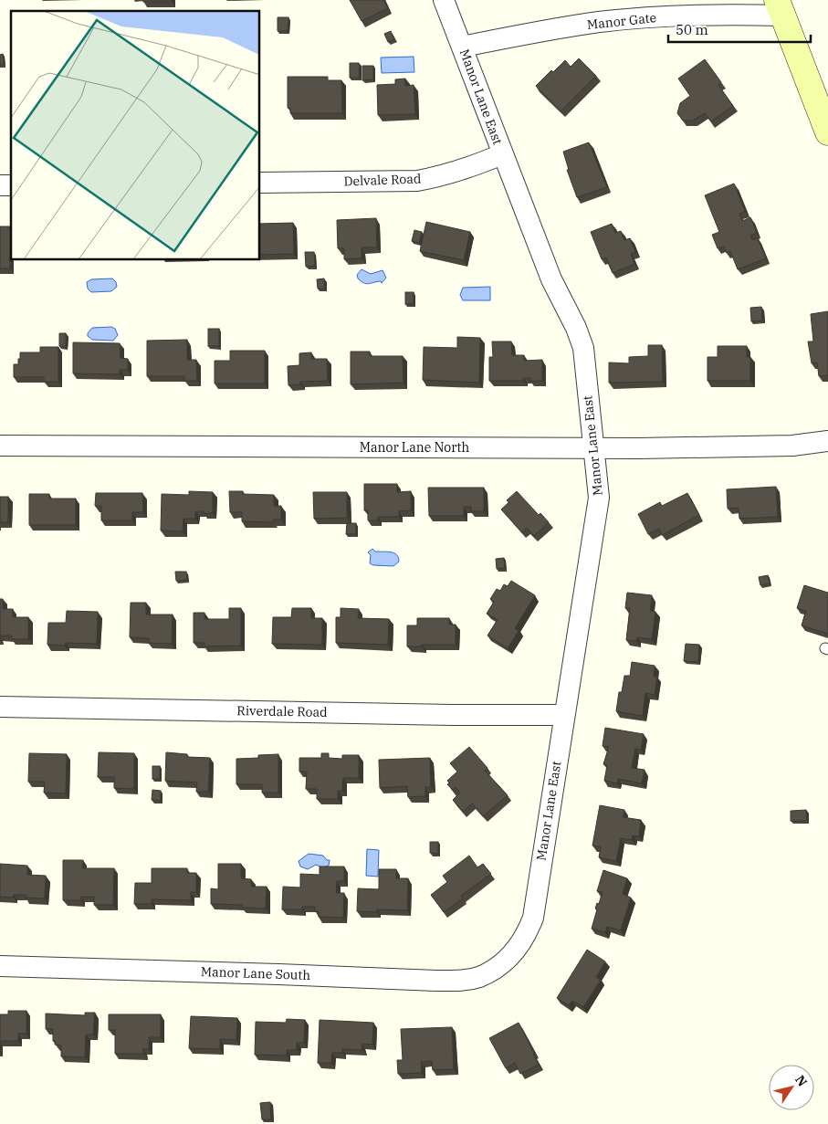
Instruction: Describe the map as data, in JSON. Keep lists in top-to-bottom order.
{
  "streets": {
    "street": [
      "Manor Gate",
      "Manor Lane East",
      "Delvale Road",
      "Manor Lane North",
      "Riverdale Road",
      "Manor Lane South"
    ]
  },
  "crossings": [
    ["Manor Gate", "Manor Lane East"],
    ["Manor Lane East", "Delvale Road"],
    ["Manor Lane East", "Manor Lane North"],
    ["Manor Lane East", "Riverdale Road"],
    ["Manor Lane East", "Manor Lane South"]
  ],
  "scale_bar": "50 m",
  "north": "top right"
}
